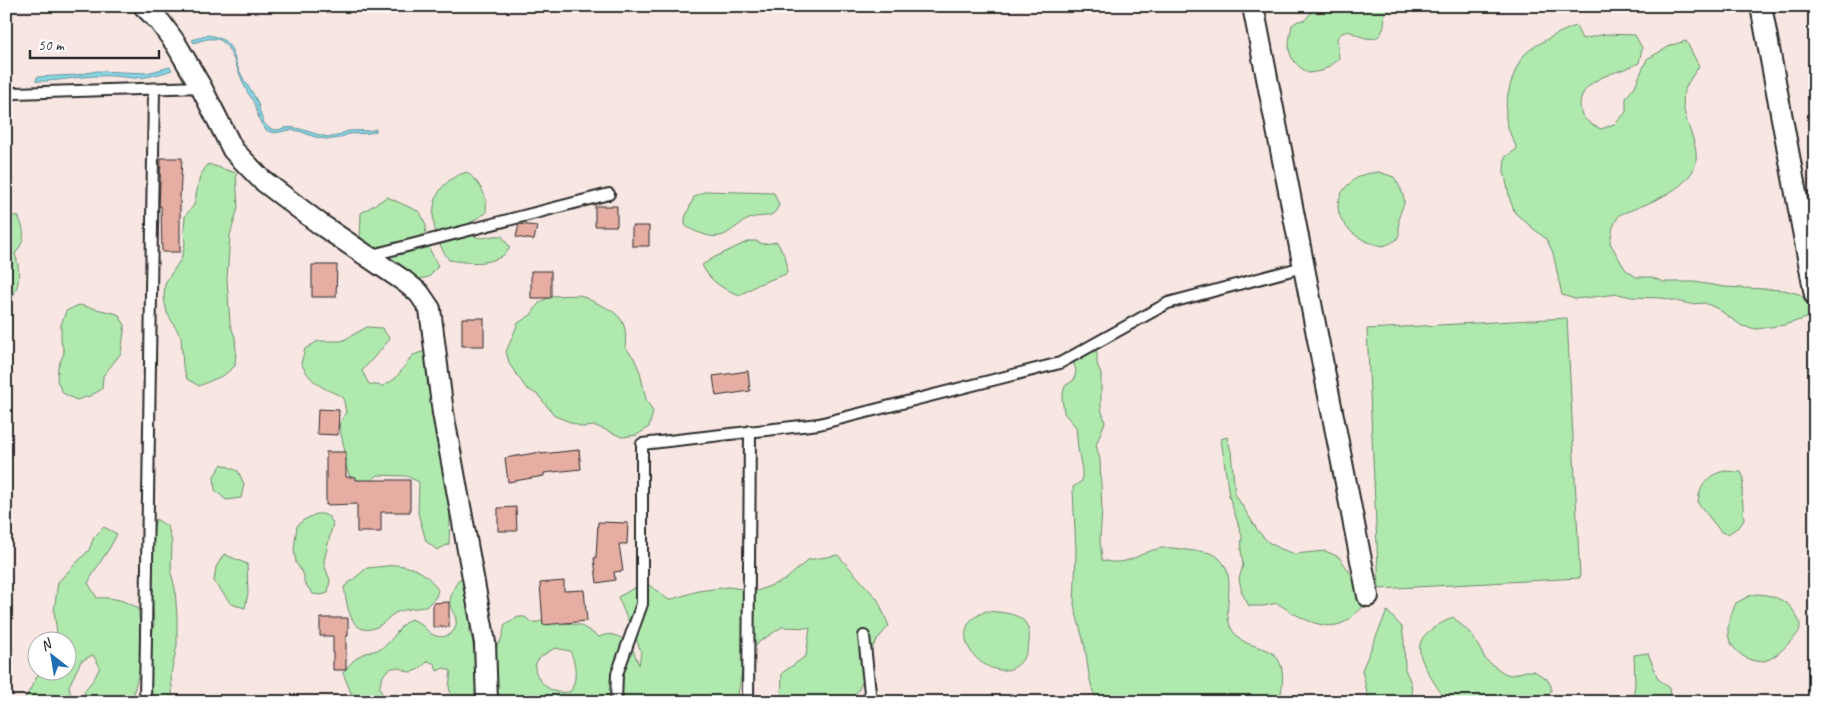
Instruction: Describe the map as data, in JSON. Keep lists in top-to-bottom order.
{
  "scale_bar": "50 m",
  "north": "top left"
}
